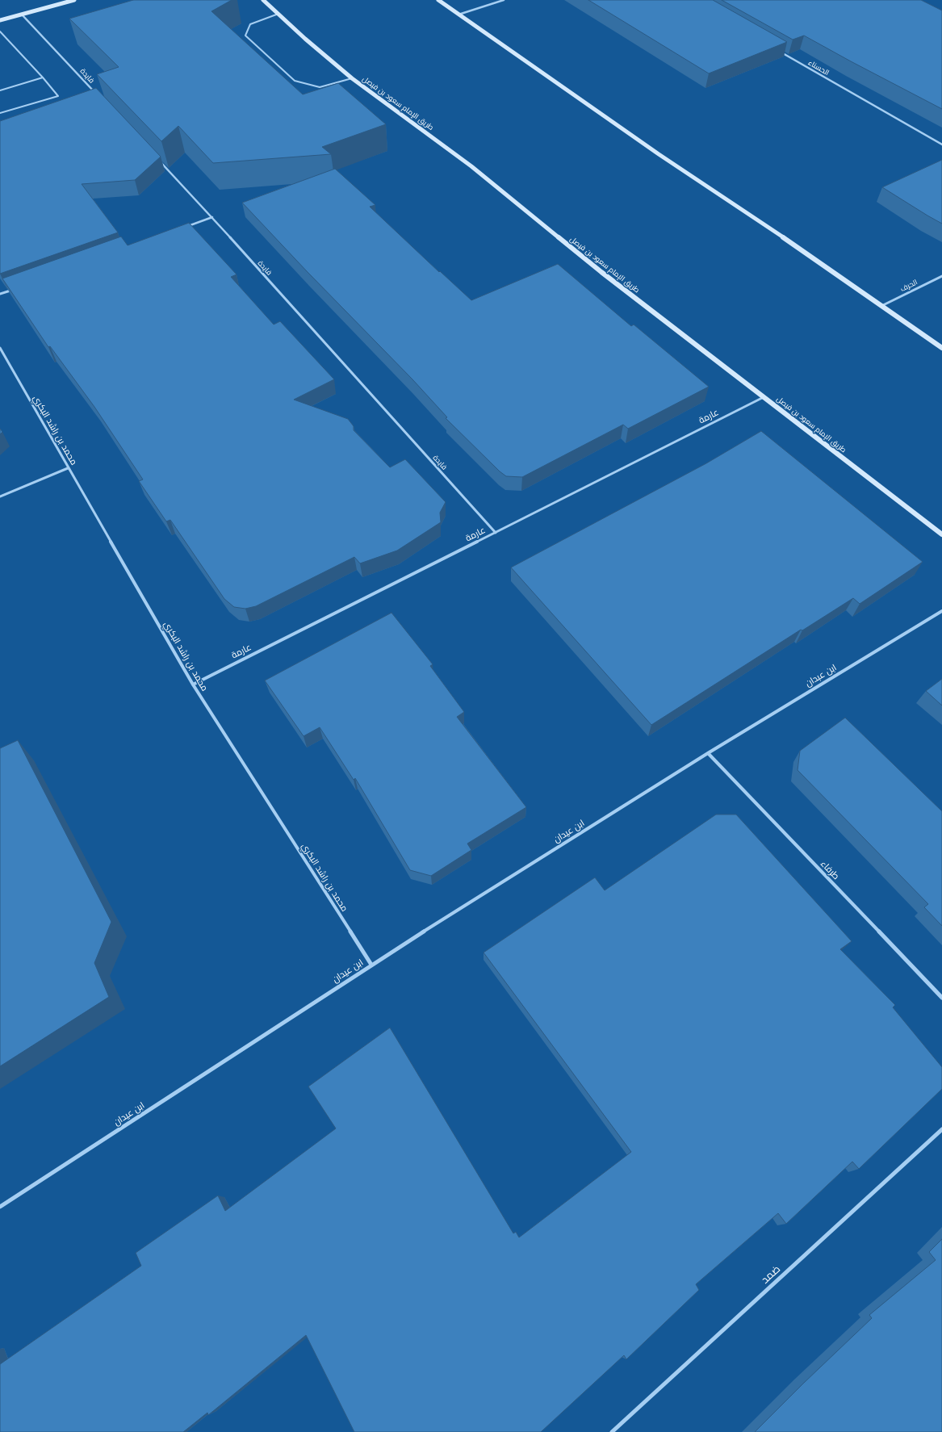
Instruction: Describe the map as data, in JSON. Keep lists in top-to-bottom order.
{
  "streets": {
    "main road": ["طريق الإمام سعود بن فيصل"],
    "street": [
      "الحسناء",
      "فايدة",
      "الحرف",
      "عارمة",
      "محمد بن راشد البكري",
      "ابن عبدان",
      "ابن عيدان",
      "طرفاء",
      "ضمد"
    ]
  },
  "crossings": [
    ["فايدة", "عارمة"],
    ["طريق الإمام سعود بن فيصل", "عارمة"],
    ["عارمة", "محمد بن راشد البكري"],
    ["محمد بن راشد البكري", "ابن عيدان"],
    ["ابن عبدان", "ابن عيدان"],
    ["ابن عبدان", "طرفاء"],
    ["ابن عيدان", "طرفاء"]
  ]
}
